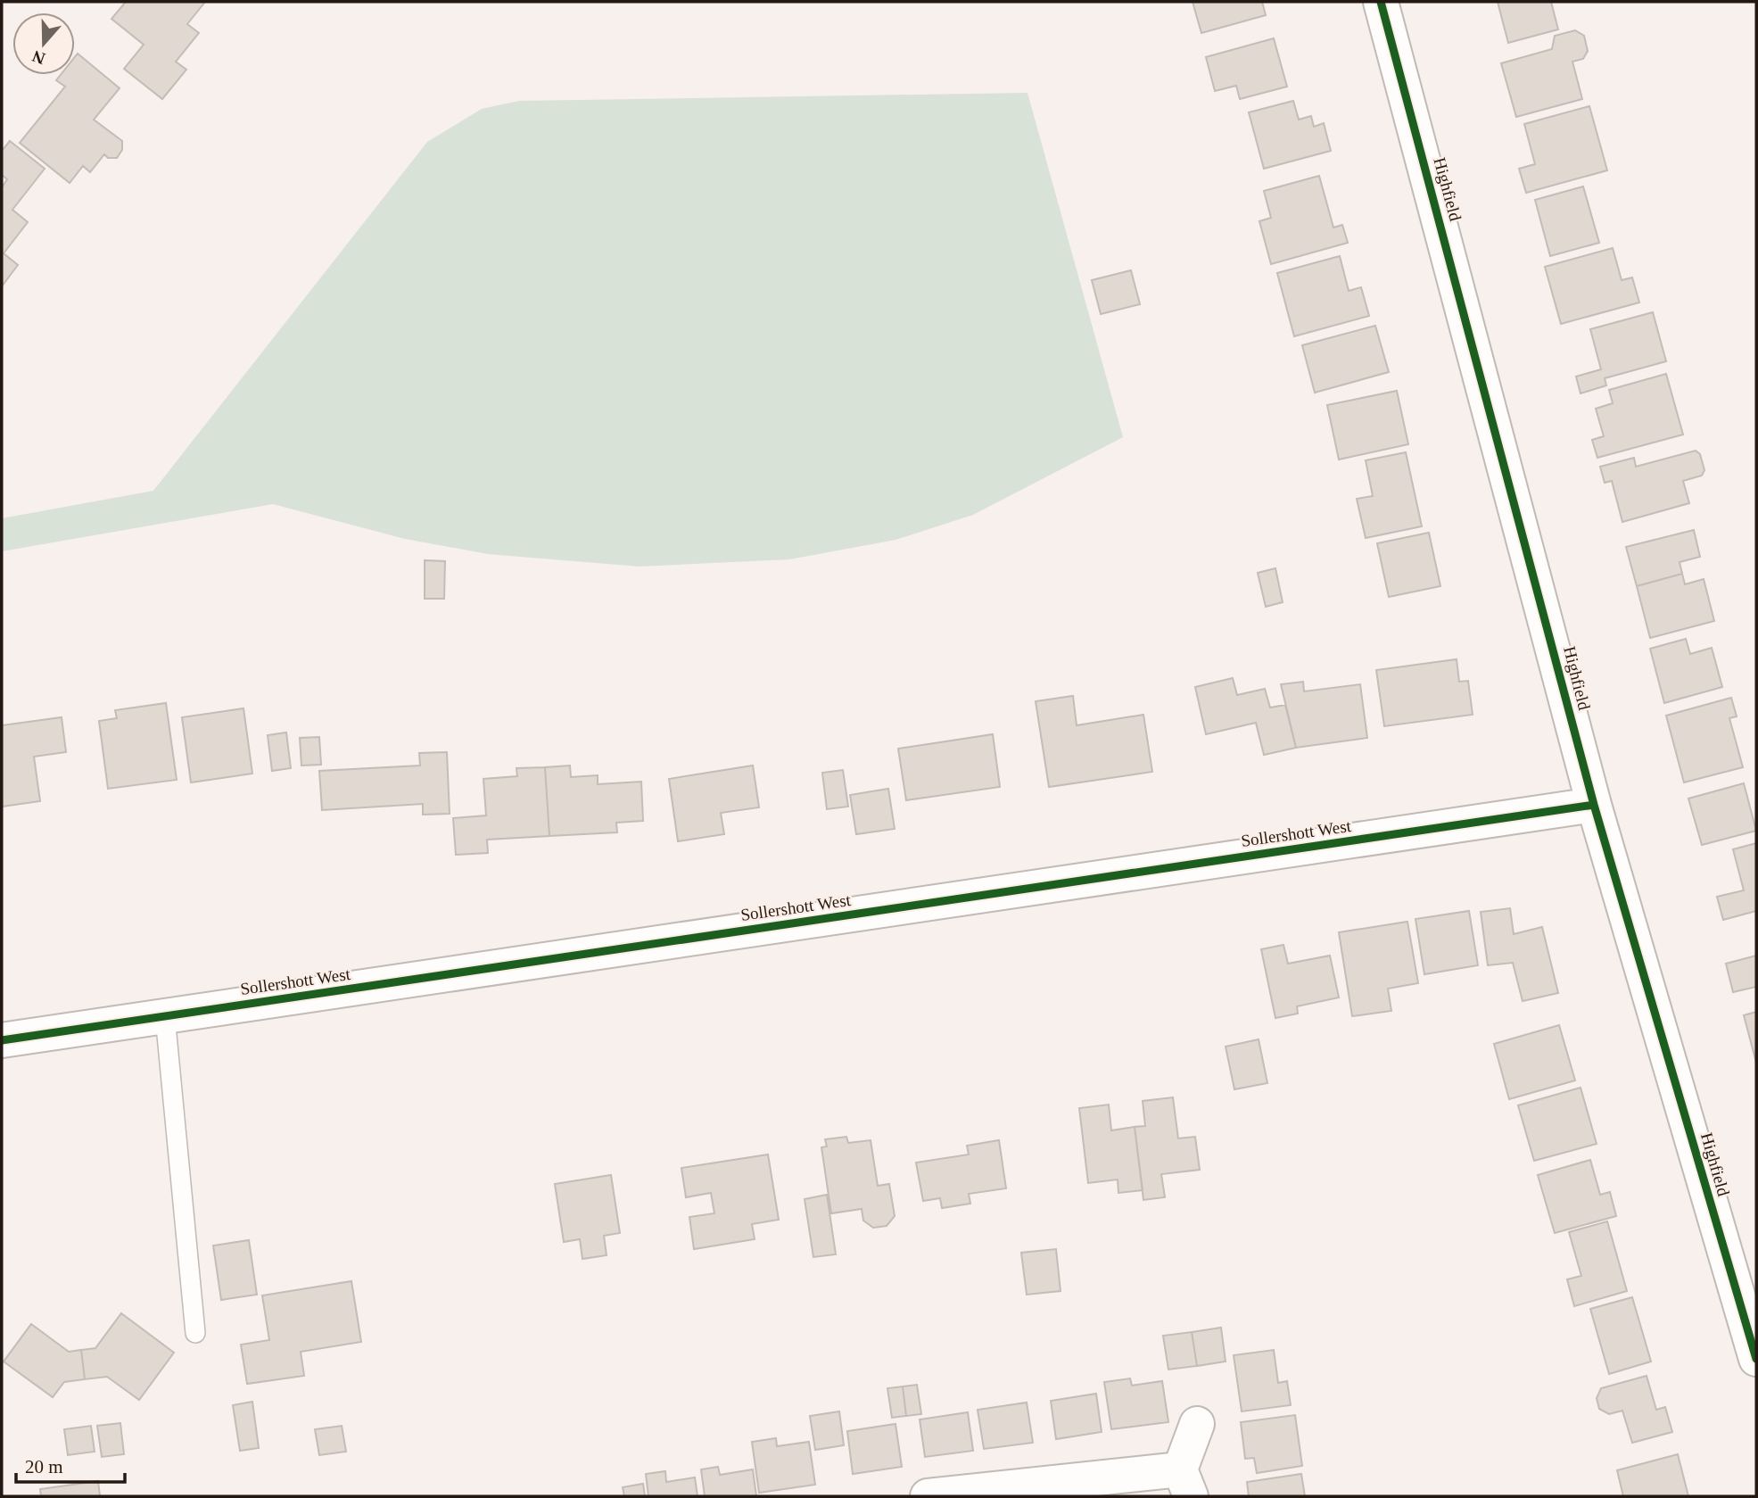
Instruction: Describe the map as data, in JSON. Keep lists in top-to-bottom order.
{
  "streets": {
    "street": ["Highfield", "Sollershott West"]
  },
  "crossings": [
    ["Highfield", "Sollershott West"]
  ],
  "scale_bar": "20 m",
  "north": "bottom"
}
